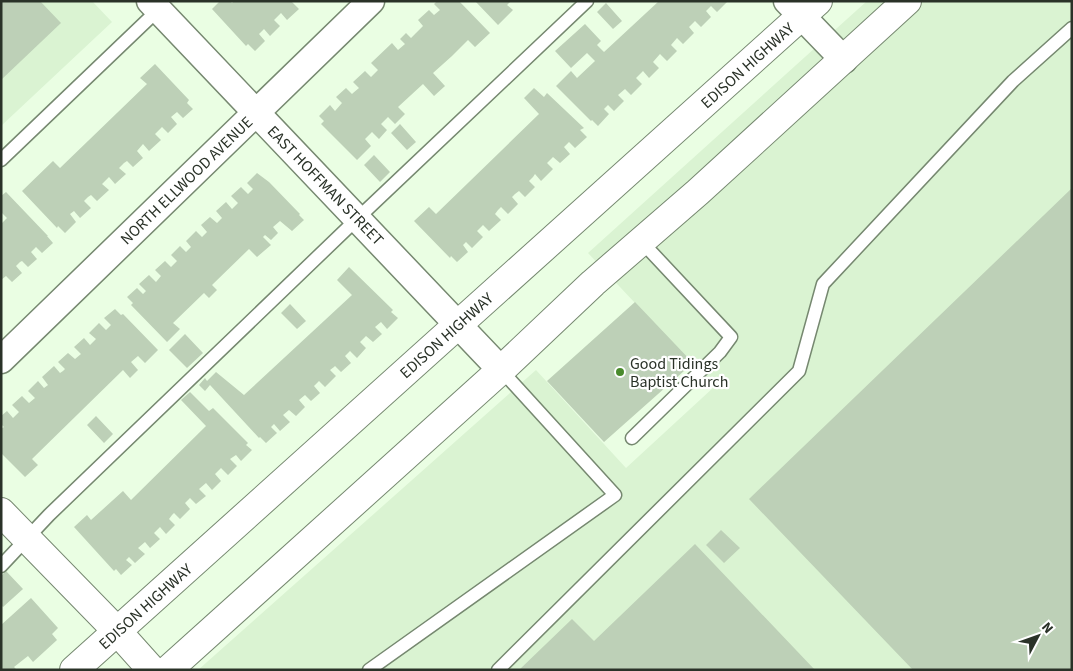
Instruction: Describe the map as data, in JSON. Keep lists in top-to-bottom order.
{
  "streets": {
    "main road": ["EDISON HIGHWAY"],
    "street": ["NORTH ELLWOOD AVENUE", "EAST HOFFMAN STREET"]
  },
  "crossings": [
    ["EDISON HIGHWAY", "EAST HOFFMAN STREET"],
    ["NORTH ELLWOOD AVENUE", "EAST HOFFMAN STREET"]
  ],
  "places": ["Good Tidings Baptist Church"],
  "north": "top right"
}
